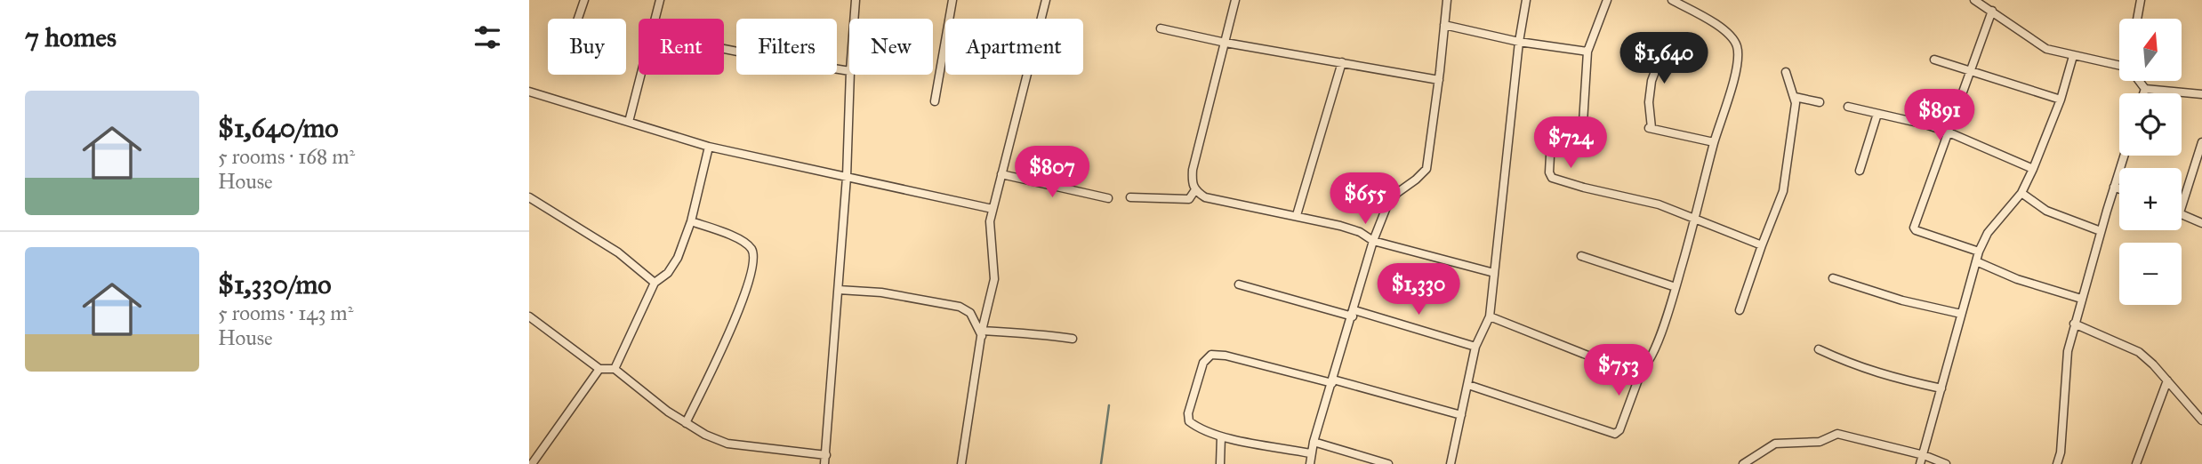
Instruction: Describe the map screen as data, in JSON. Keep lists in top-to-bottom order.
{
  "north": "top",
  "page": {
    "heading": "7 homes",
    "map_buttons": ["+", "−"],
    "chip": [
      "Buy",
      "Rent",
      "Filters",
      "New",
      "Apartment"
    ],
    "price": [
      "$1,640",
      "$891",
      "$724",
      "$807",
      "$655",
      "$1,330",
      "$753"
    ],
    "list": [
      {
        "name": "$1,640/mo",
        "note": "5 rooms · 168 m² · House"
      },
      {
        "name": "$1,330/mo",
        "note": "5 rooms · 143 m² · House"
      }
    ]
  }
}
